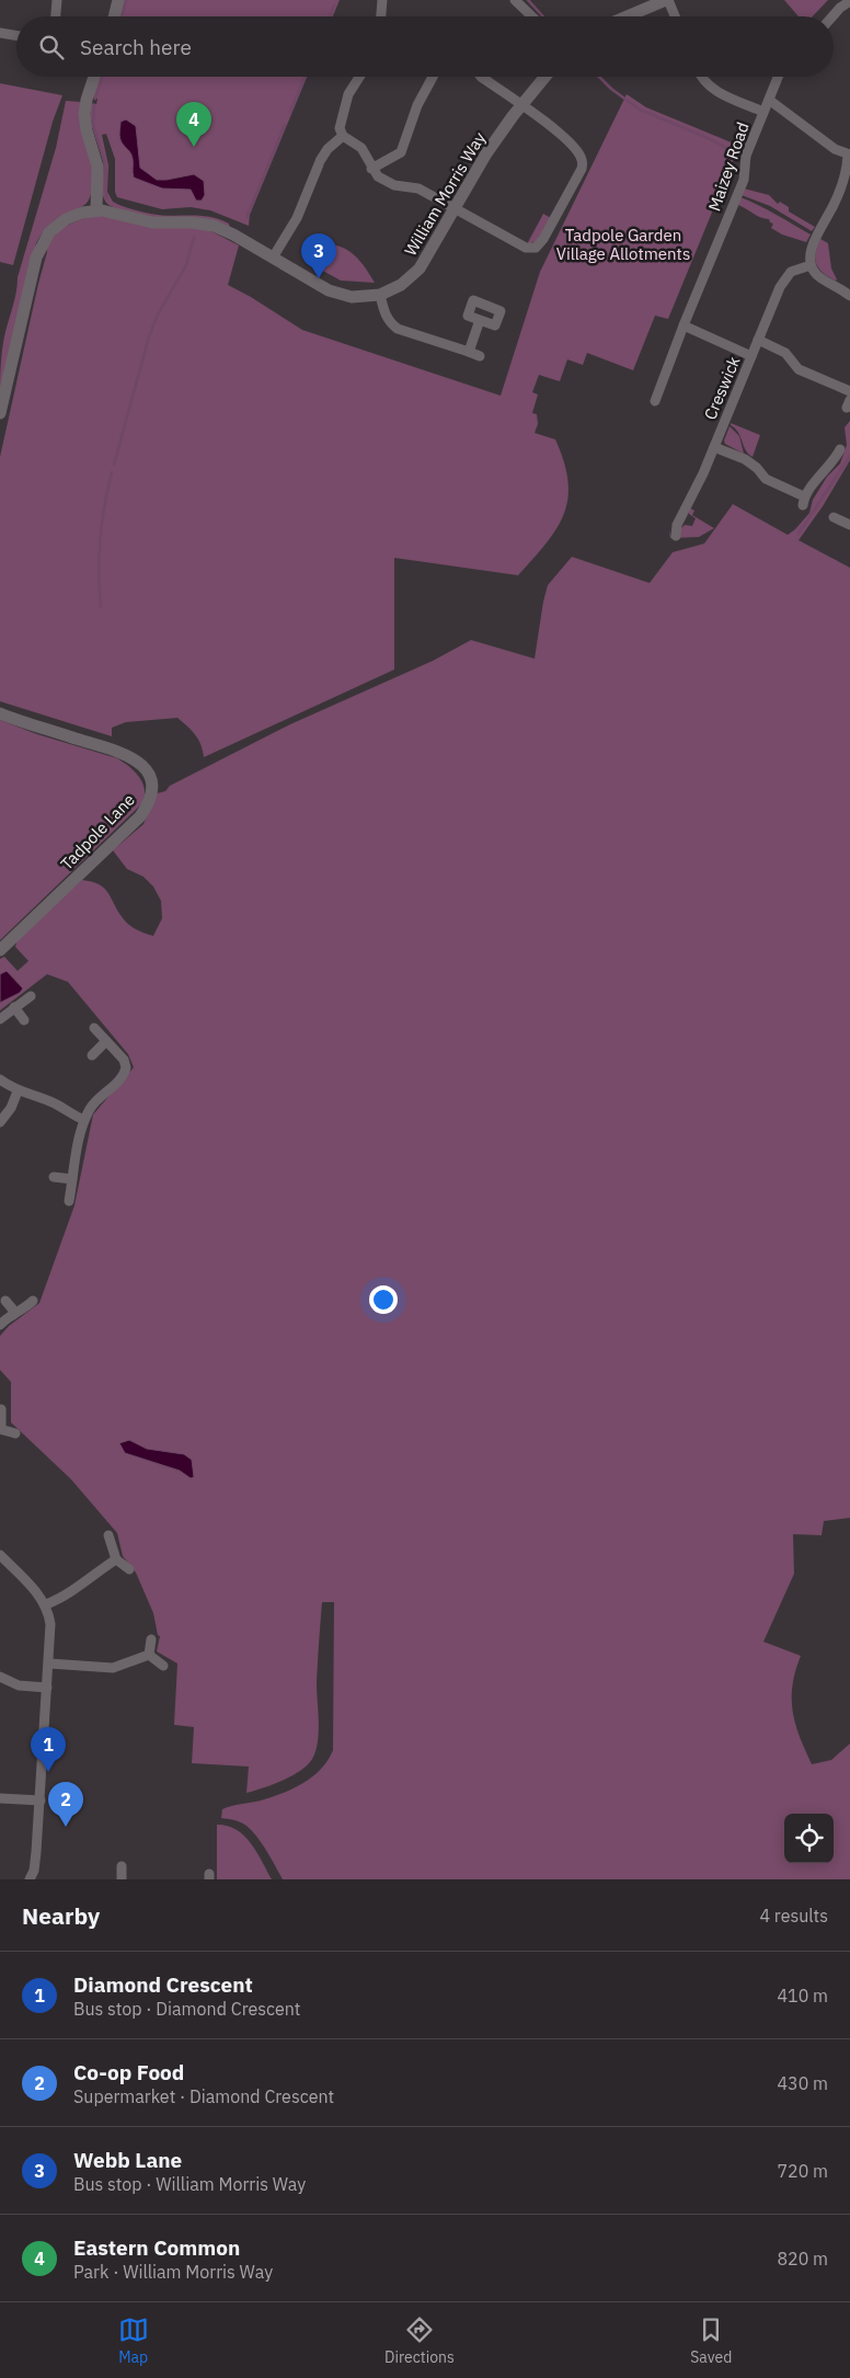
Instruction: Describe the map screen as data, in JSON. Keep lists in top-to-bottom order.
{
  "streets": {
    "street": [
      "Maizey Road",
      "William Morris Way",
      "Creswick",
      "Tadpole Lane"
    ]
  },
  "parks": ["Tadpole Garden Village Allotments"],
  "page": {
    "search": "Search here",
    "pins": [
      "4",
      "3",
      "1",
      "2"
    ],
    "heading": ["Nearby", "4 results"],
    "list": [
      {
        "mark": "1",
        "name": "Diamond Crescent",
        "note": "Bus stop · Diamond Crescent",
        "value": "410 m"
      },
      {
        "mark": "2",
        "name": "Co-op Food",
        "note": "Supermarket · Diamond Crescent",
        "value": "430 m"
      },
      {
        "mark": "3",
        "name": "Webb Lane",
        "note": "Bus stop · William Morris Way",
        "value": "720 m"
      },
      {
        "mark": "4",
        "name": "Eastern Common",
        "note": "Park · William Morris Way",
        "value": "820 m"
      }
    ],
    "nav": ["Map", "Directions", "Saved"]
  }
}
